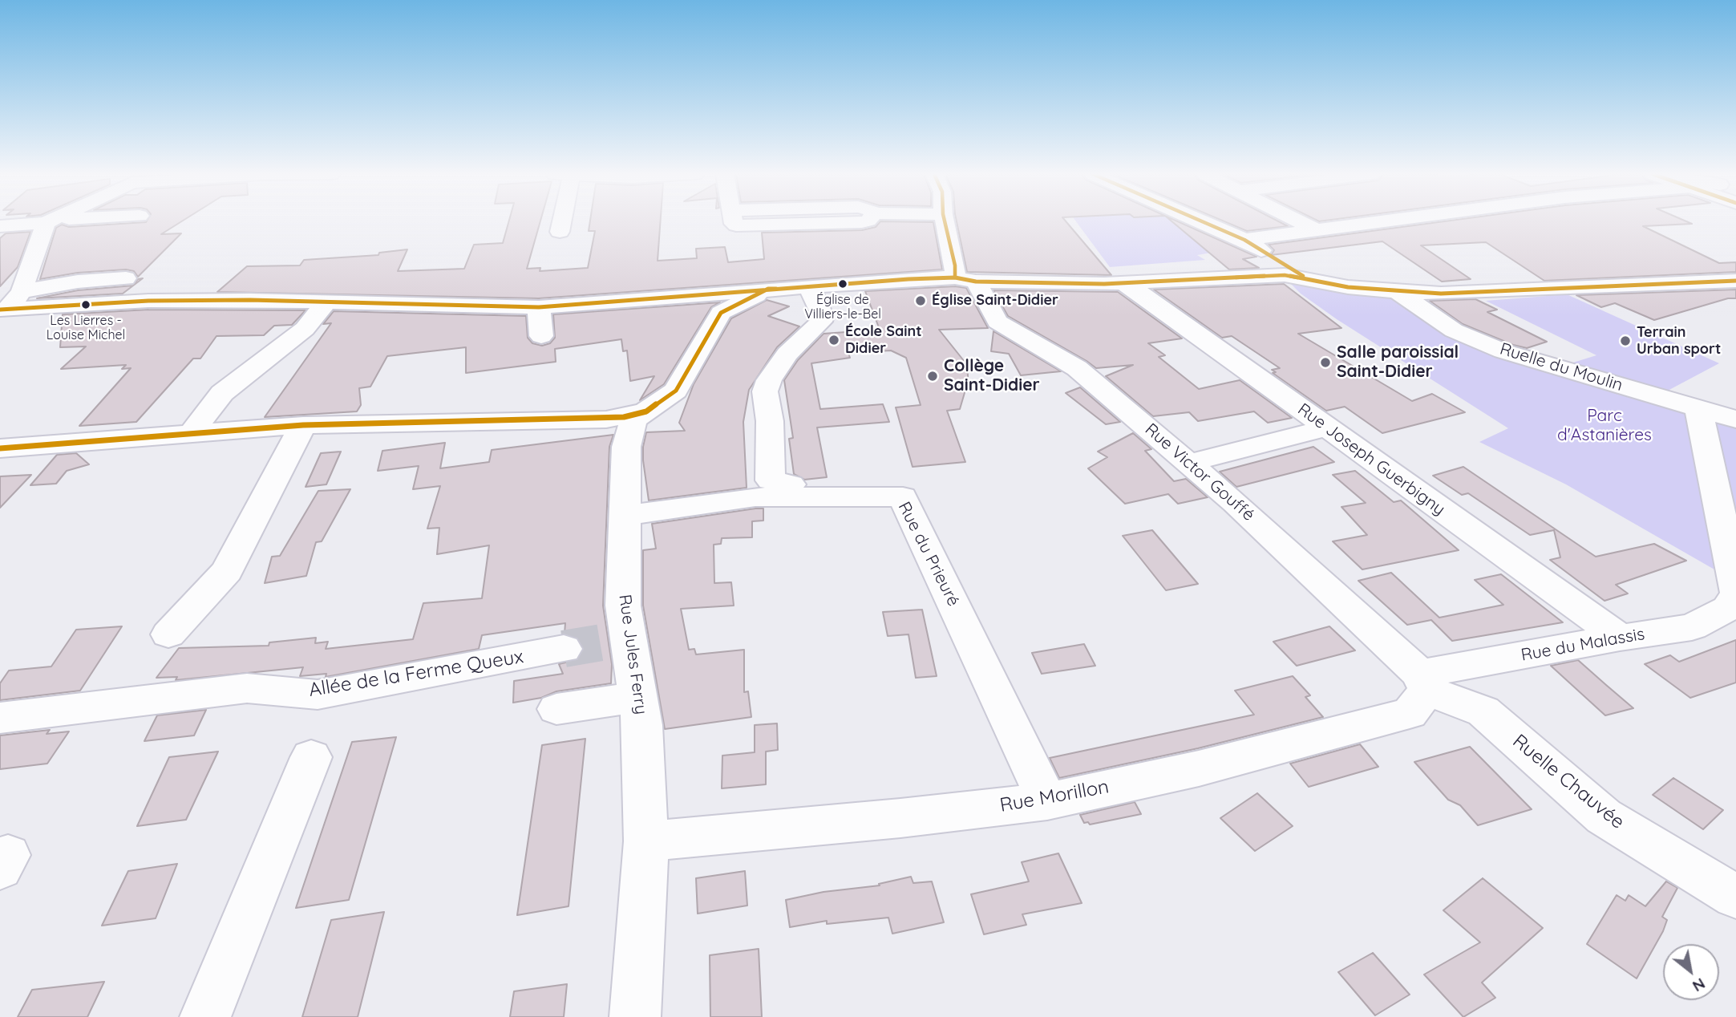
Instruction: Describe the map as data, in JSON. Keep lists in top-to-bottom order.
{
  "streets": {
    "street": [
      "Ruelle du Moulin",
      "Rue Joseph Guerbigny",
      "Rue Victor Gouffé",
      "Rue du Prieuré",
      "Rue du Malassis",
      "Rue Jules Ferry",
      "Allée de la Ferme Queux",
      "Ruelle Chauvée",
      "Rue Morillon"
    ]
  },
  "crossings": [
    ["Rue Joseph Guerbigny", "Rue du Malassis"],
    ["Rue Victor Gouffé", "Rue du Malassis"],
    ["Rue Victor Gouffé", "Ruelle Chauvée"],
    ["Rue Victor Gouffé", "Rue Morillon"],
    ["Rue du Prieuré", "Rue Jules Ferry"],
    ["Rue du Prieuré", "Rue Morillon"],
    ["Rue du Malassis", "Ruelle Chauvée"],
    ["Rue du Malassis", "Rue Morillon"],
    ["Rue Jules Ferry", "Rue Morillon"],
    ["Ruelle Chauvée", "Rue Morillon"]
  ],
  "parks": ["Parc d'Astanières"],
  "places": [
    "Église de Villiers-le-Bel",
    "Église Saint-Didier",
    "Les Lierres - Louise Michel",
    "École Saint Didier",
    "Terrain Urban sport",
    "Salle paroissial Saint-Didier",
    "Collège Saint-Didier"
  ],
  "north": "bottom right"
}
